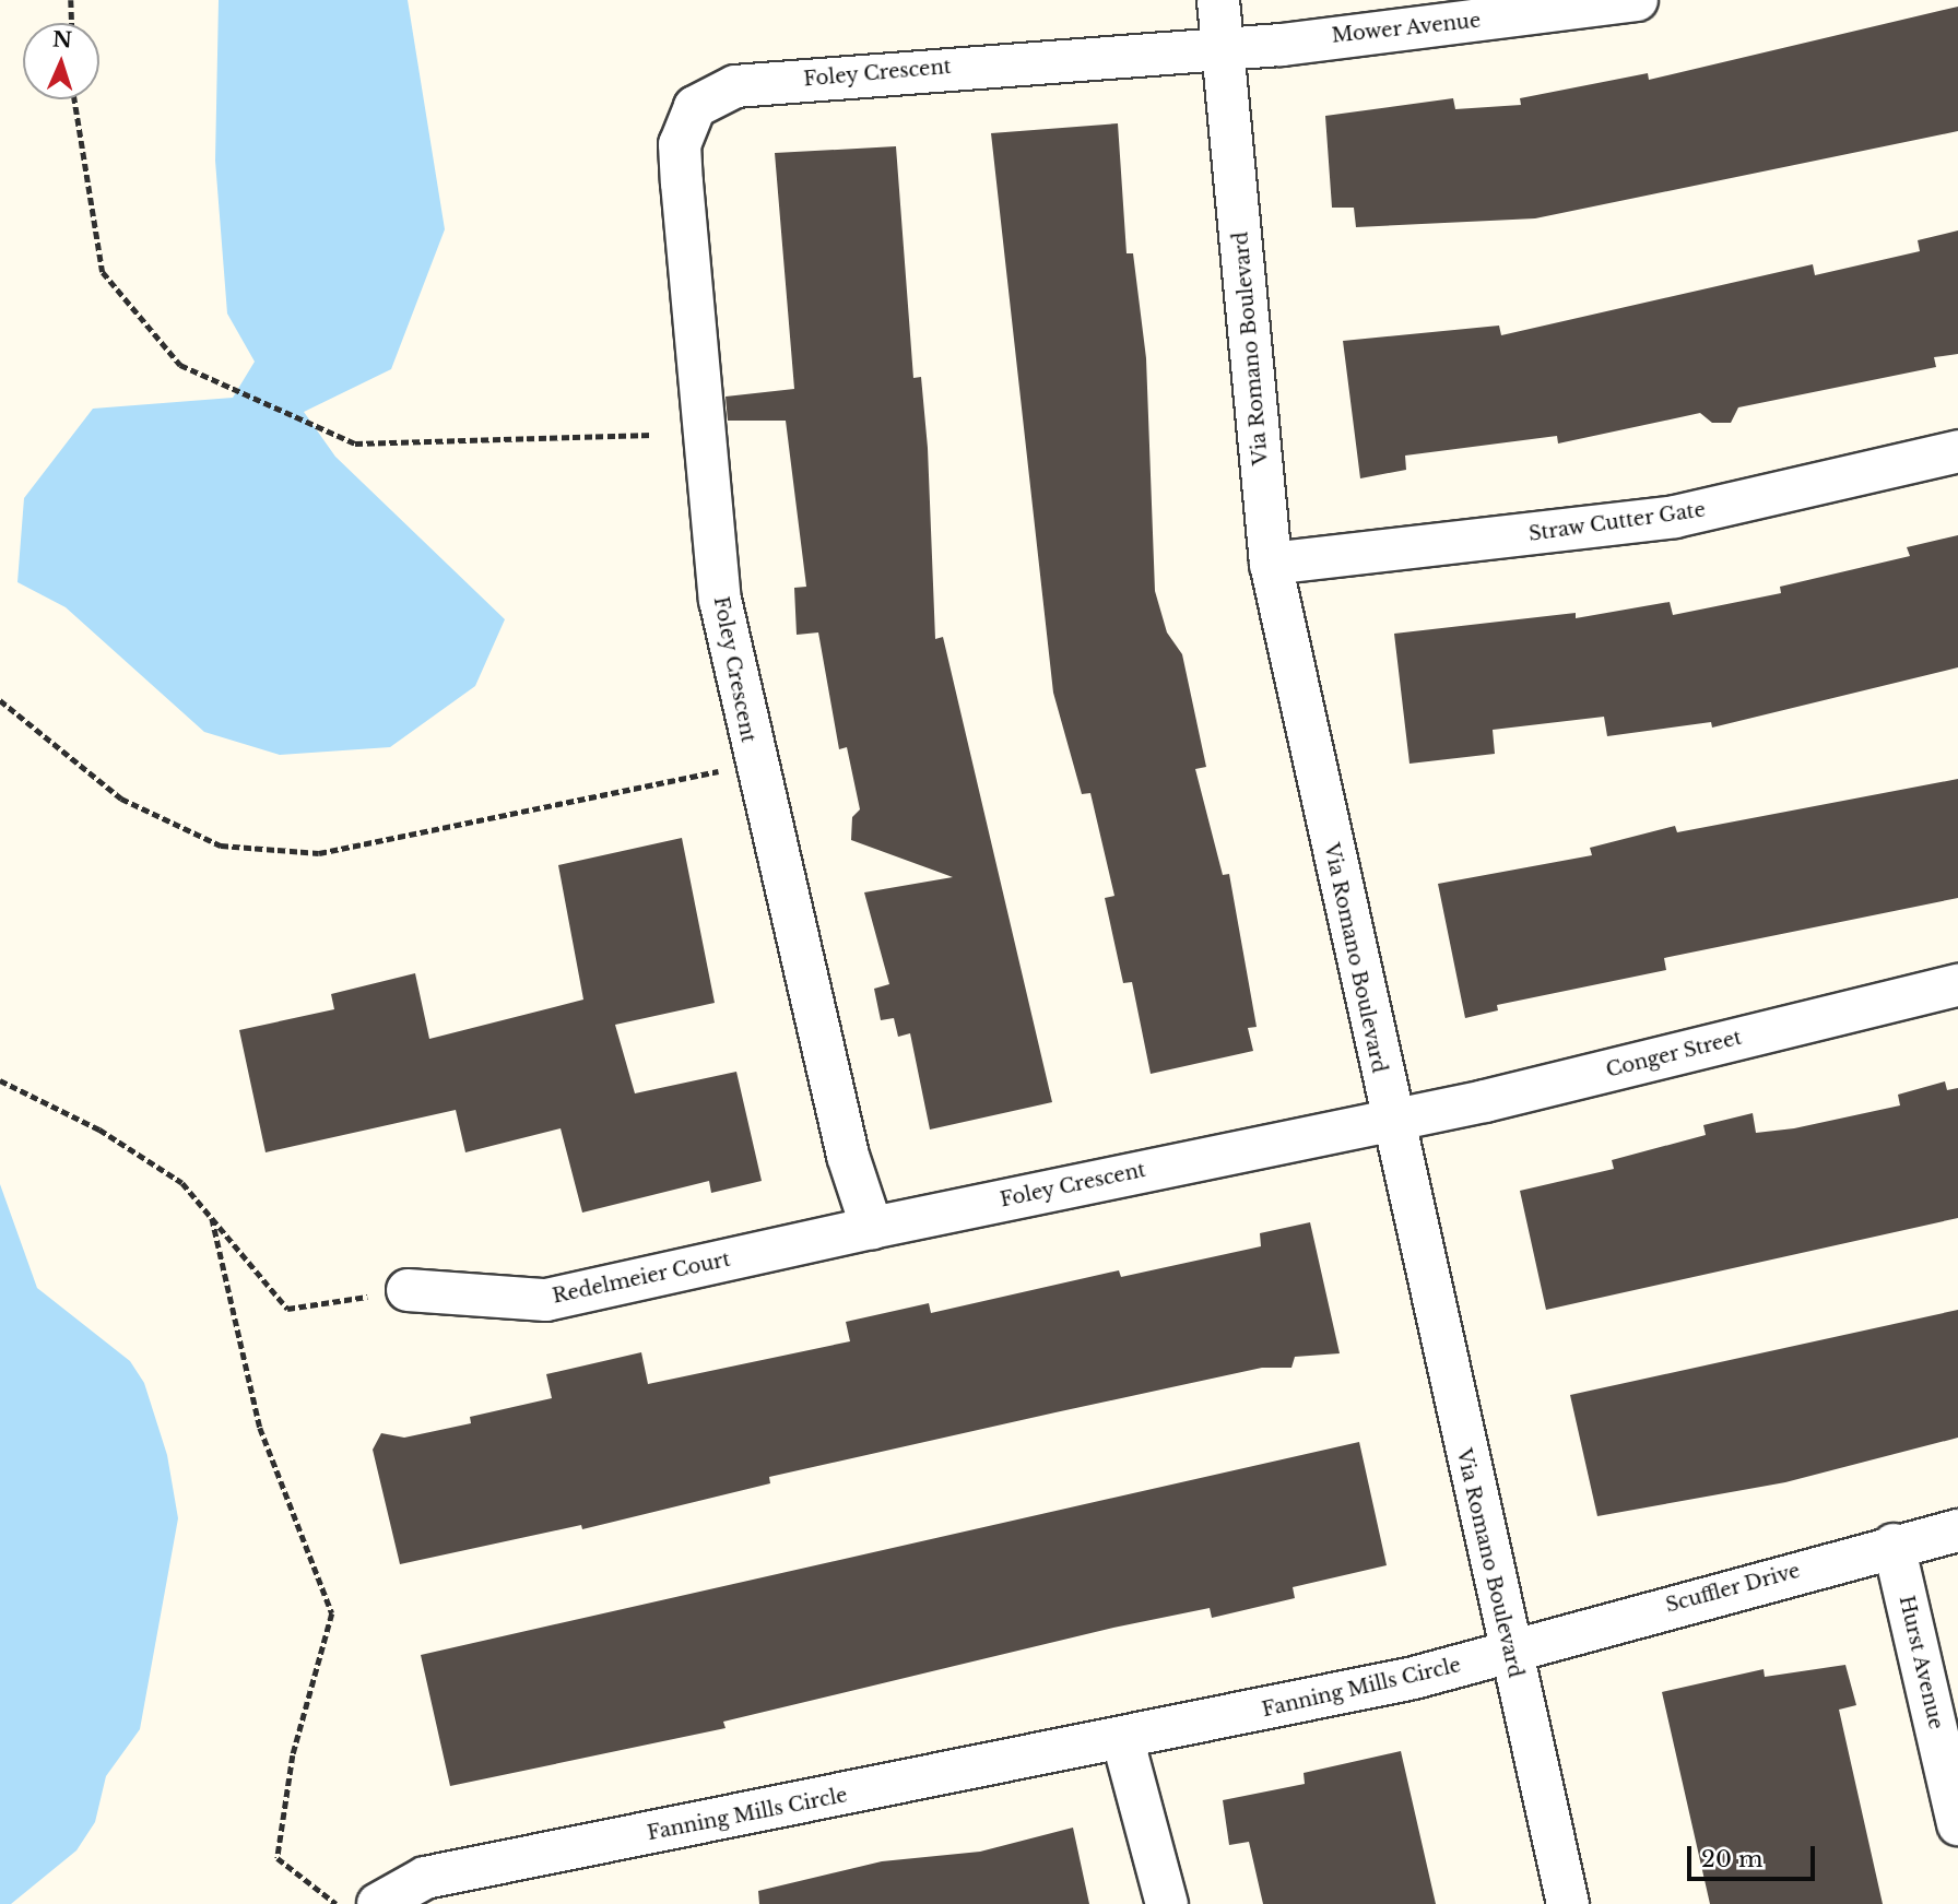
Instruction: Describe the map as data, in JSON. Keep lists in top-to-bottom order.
{
  "streets": {
    "street": [
      "Mower Avenue",
      "Foley Crescent",
      "Via Romano Boulevard",
      "Straw Cutter Gate",
      "Conger Street",
      "Redelmeier Court",
      "Scuffler Drive",
      "Hurst Avenue",
      "Fanning Mills Circle"
    ]
  },
  "crossings": [
    ["Mower Avenue", "Foley Crescent"],
    ["Mower Avenue", "Via Romano Boulevard"],
    ["Foley Crescent", "Via Romano Boulevard"],
    ["Foley Crescent", "Conger Street"],
    ["Foley Crescent", "Redelmeier Court"],
    ["Via Romano Boulevard", "Straw Cutter Gate"],
    ["Via Romano Boulevard", "Conger Street"],
    ["Via Romano Boulevard", "Scuffler Drive"],
    ["Via Romano Boulevard", "Fanning Mills Circle"],
    ["Scuffler Drive", "Hurst Avenue"],
    ["Scuffler Drive", "Fanning Mills Circle"]
  ],
  "scale_bar": "20 m",
  "north": "top"
}
